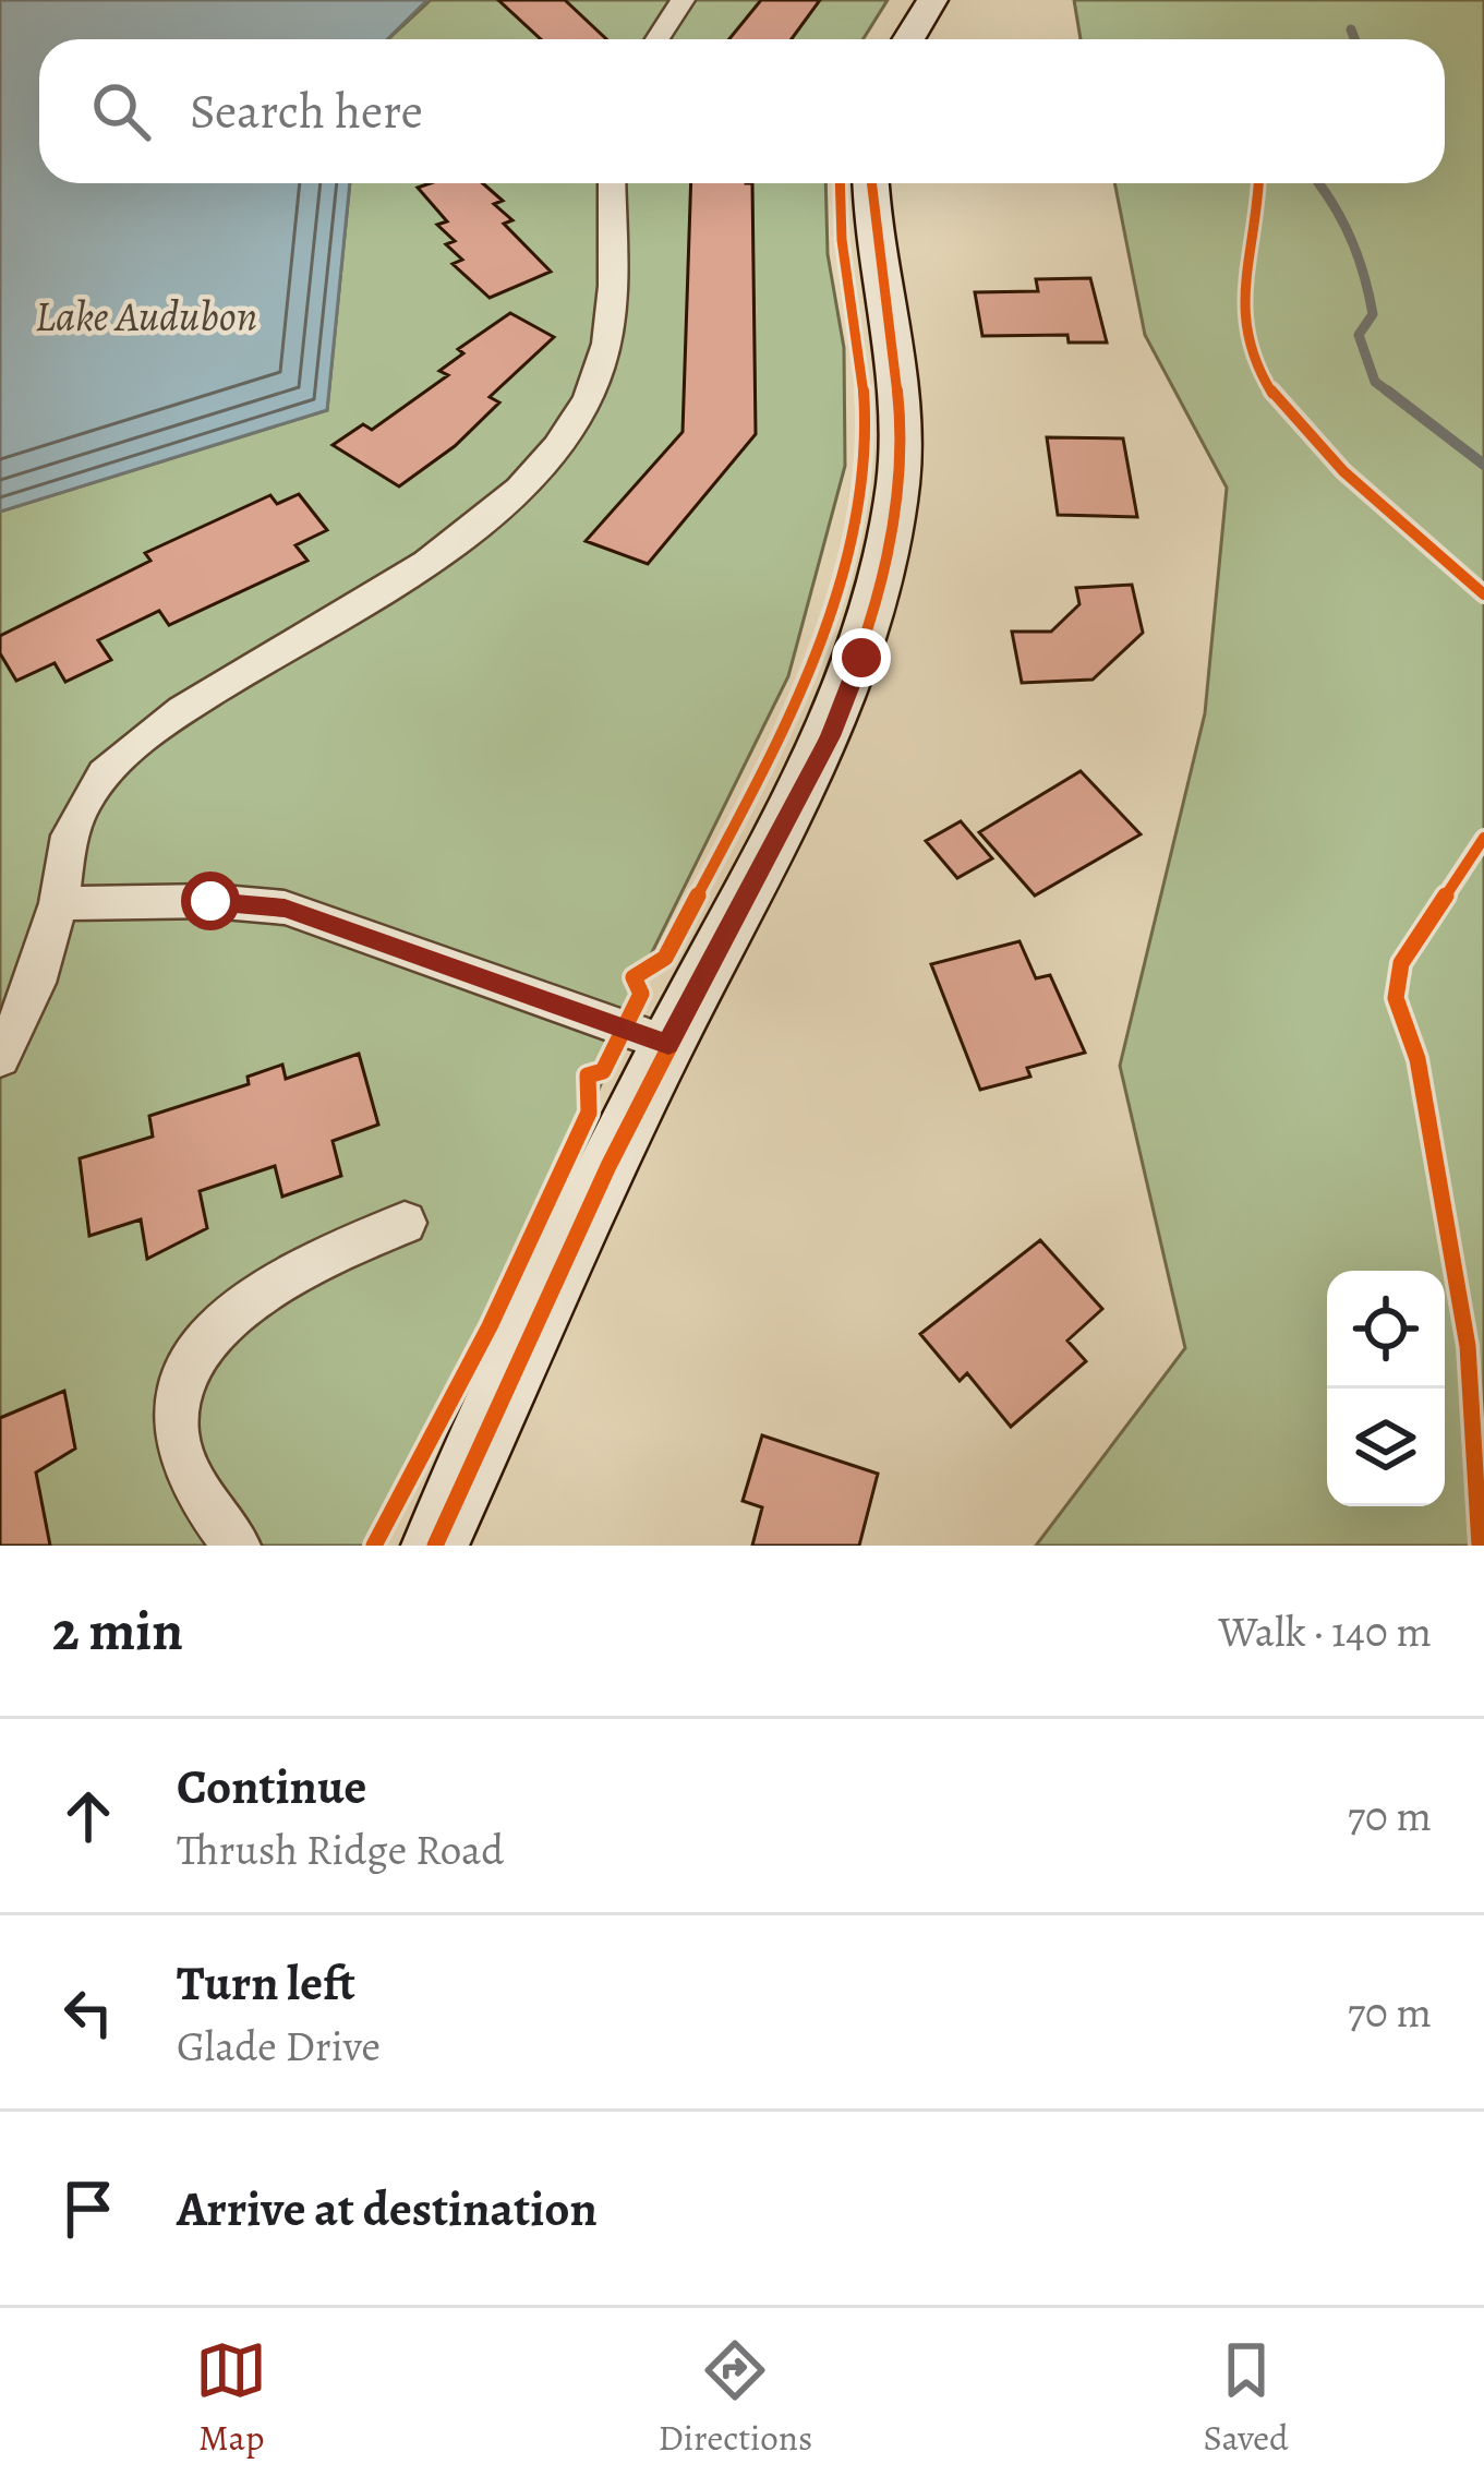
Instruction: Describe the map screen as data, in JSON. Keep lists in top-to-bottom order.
{
  "water": ["Lake Audubon"],
  "page": {
    "search": "Search here",
    "heading": ["2 min", "Walk · 140 m"],
    "list": [
      ["Continue", "Thrush Ridge Road", "70 m"],
      ["Turn left", "Glade Drive", "70 m"],
      "Arrive at destination"
    ],
    "nav": ["Map", "Directions", "Saved"]
  }
}
